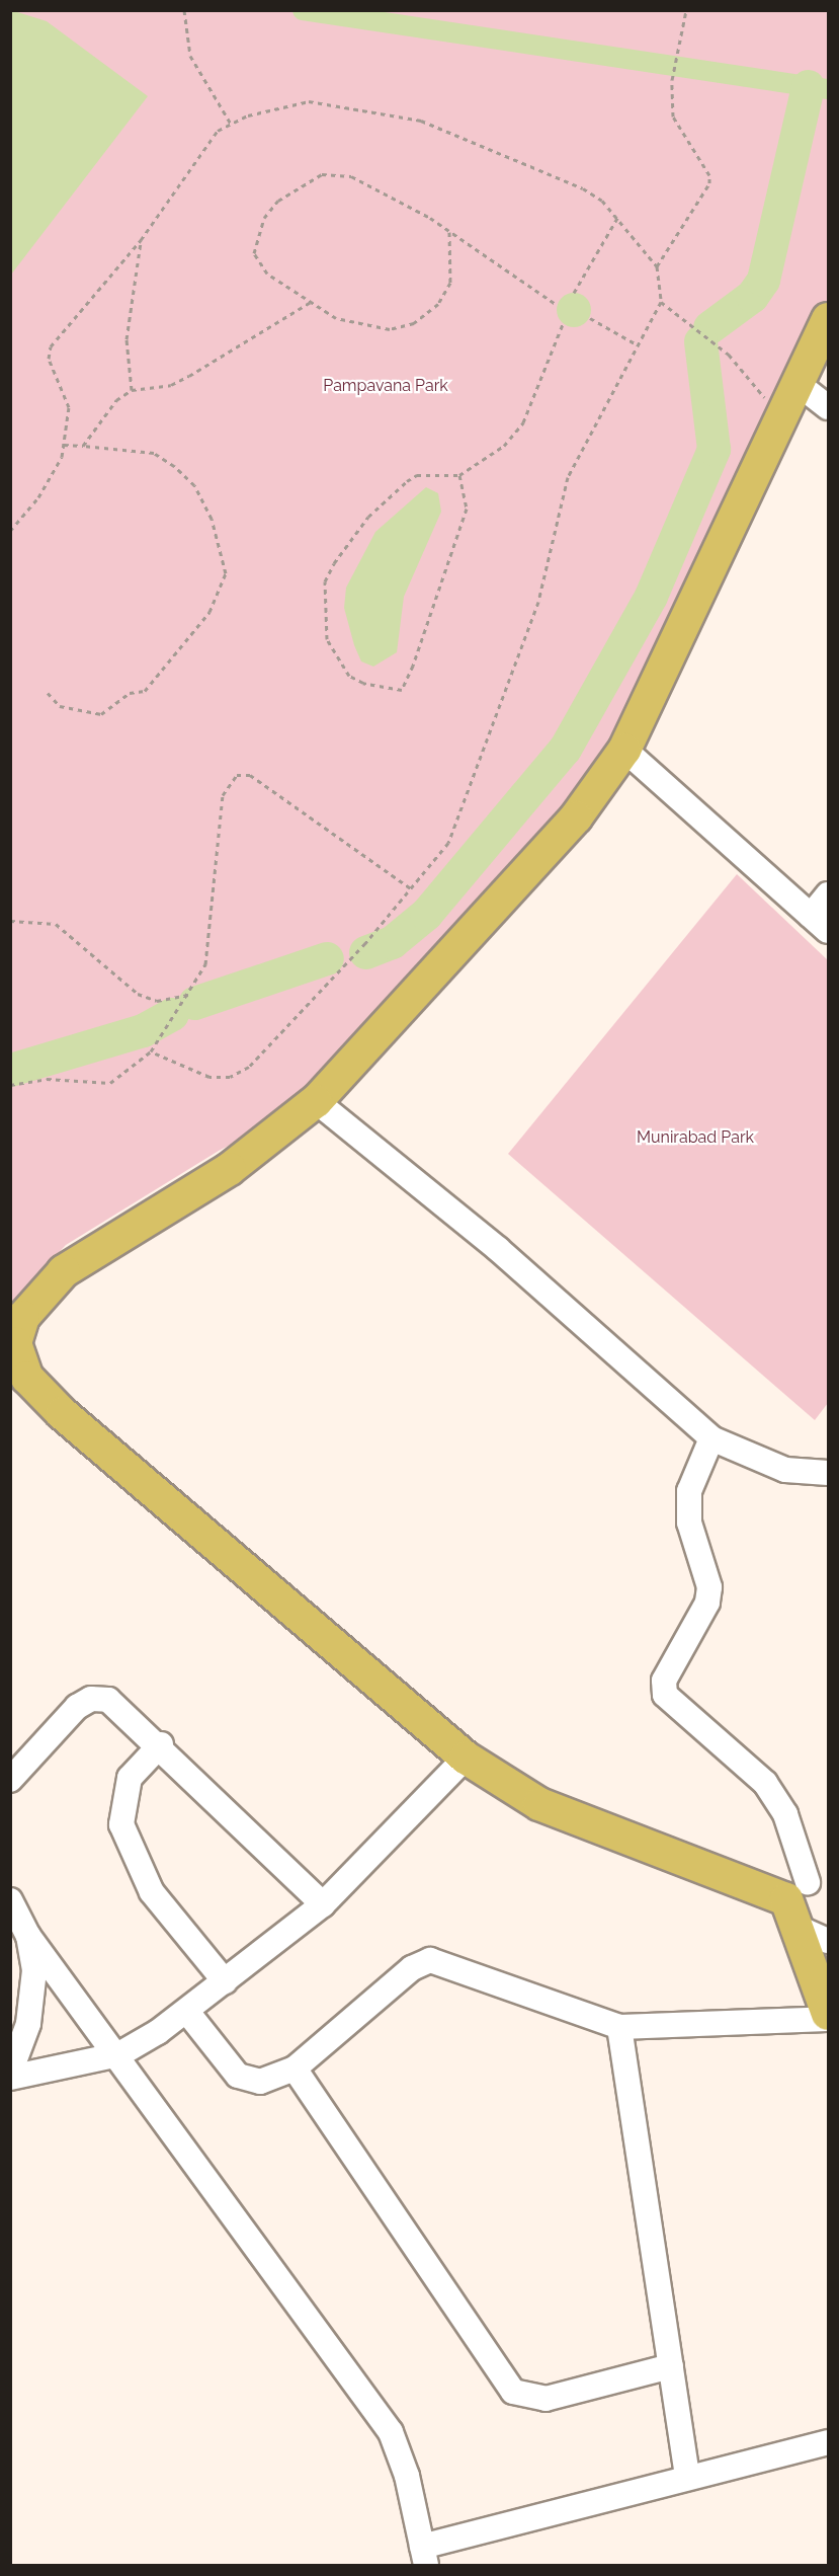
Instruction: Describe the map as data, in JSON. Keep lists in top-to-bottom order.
{
  "parks": ["Pampavana Park", "Munirabad Park"]
}
